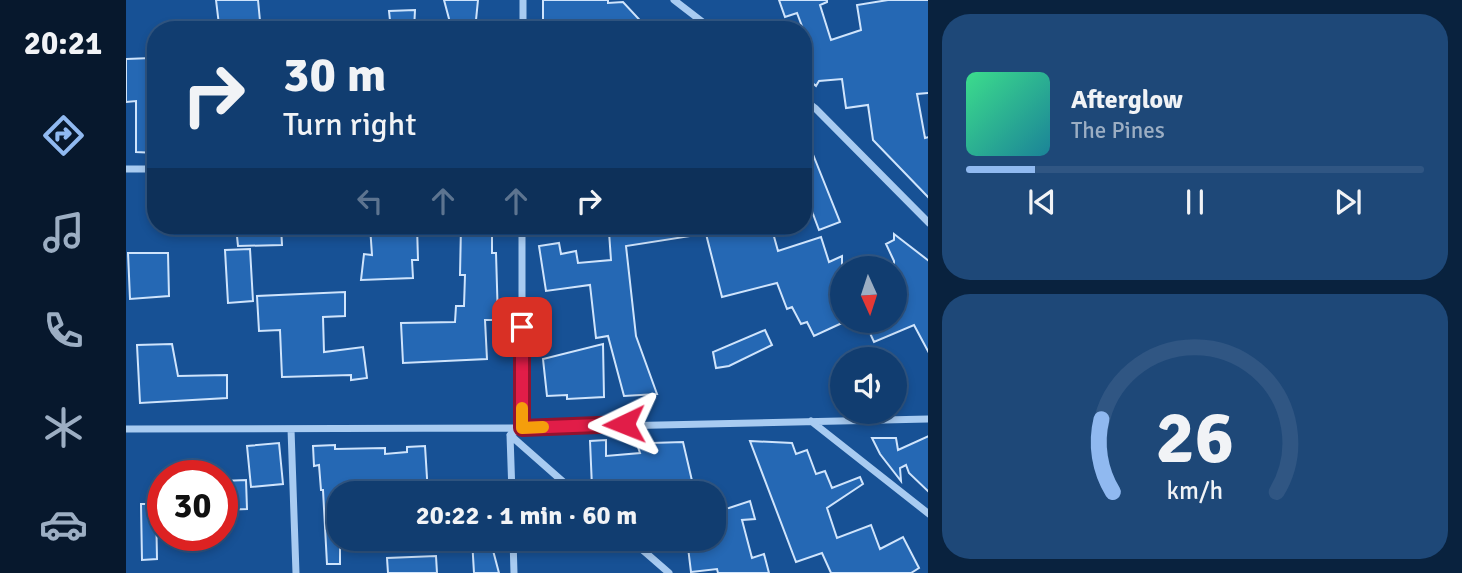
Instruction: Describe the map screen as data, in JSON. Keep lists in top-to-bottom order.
{
  "north": "bottom",
  "page": {
    "tabs": "20:21",
    "turn": ["30 m", "Turn right"],
    "song": ["Afterglow", "The Pines"],
    "limit": "30",
    "trip": "20:22 · 1 min · 60 m",
    "gauge": ["26", "km/h"]
  }
}
